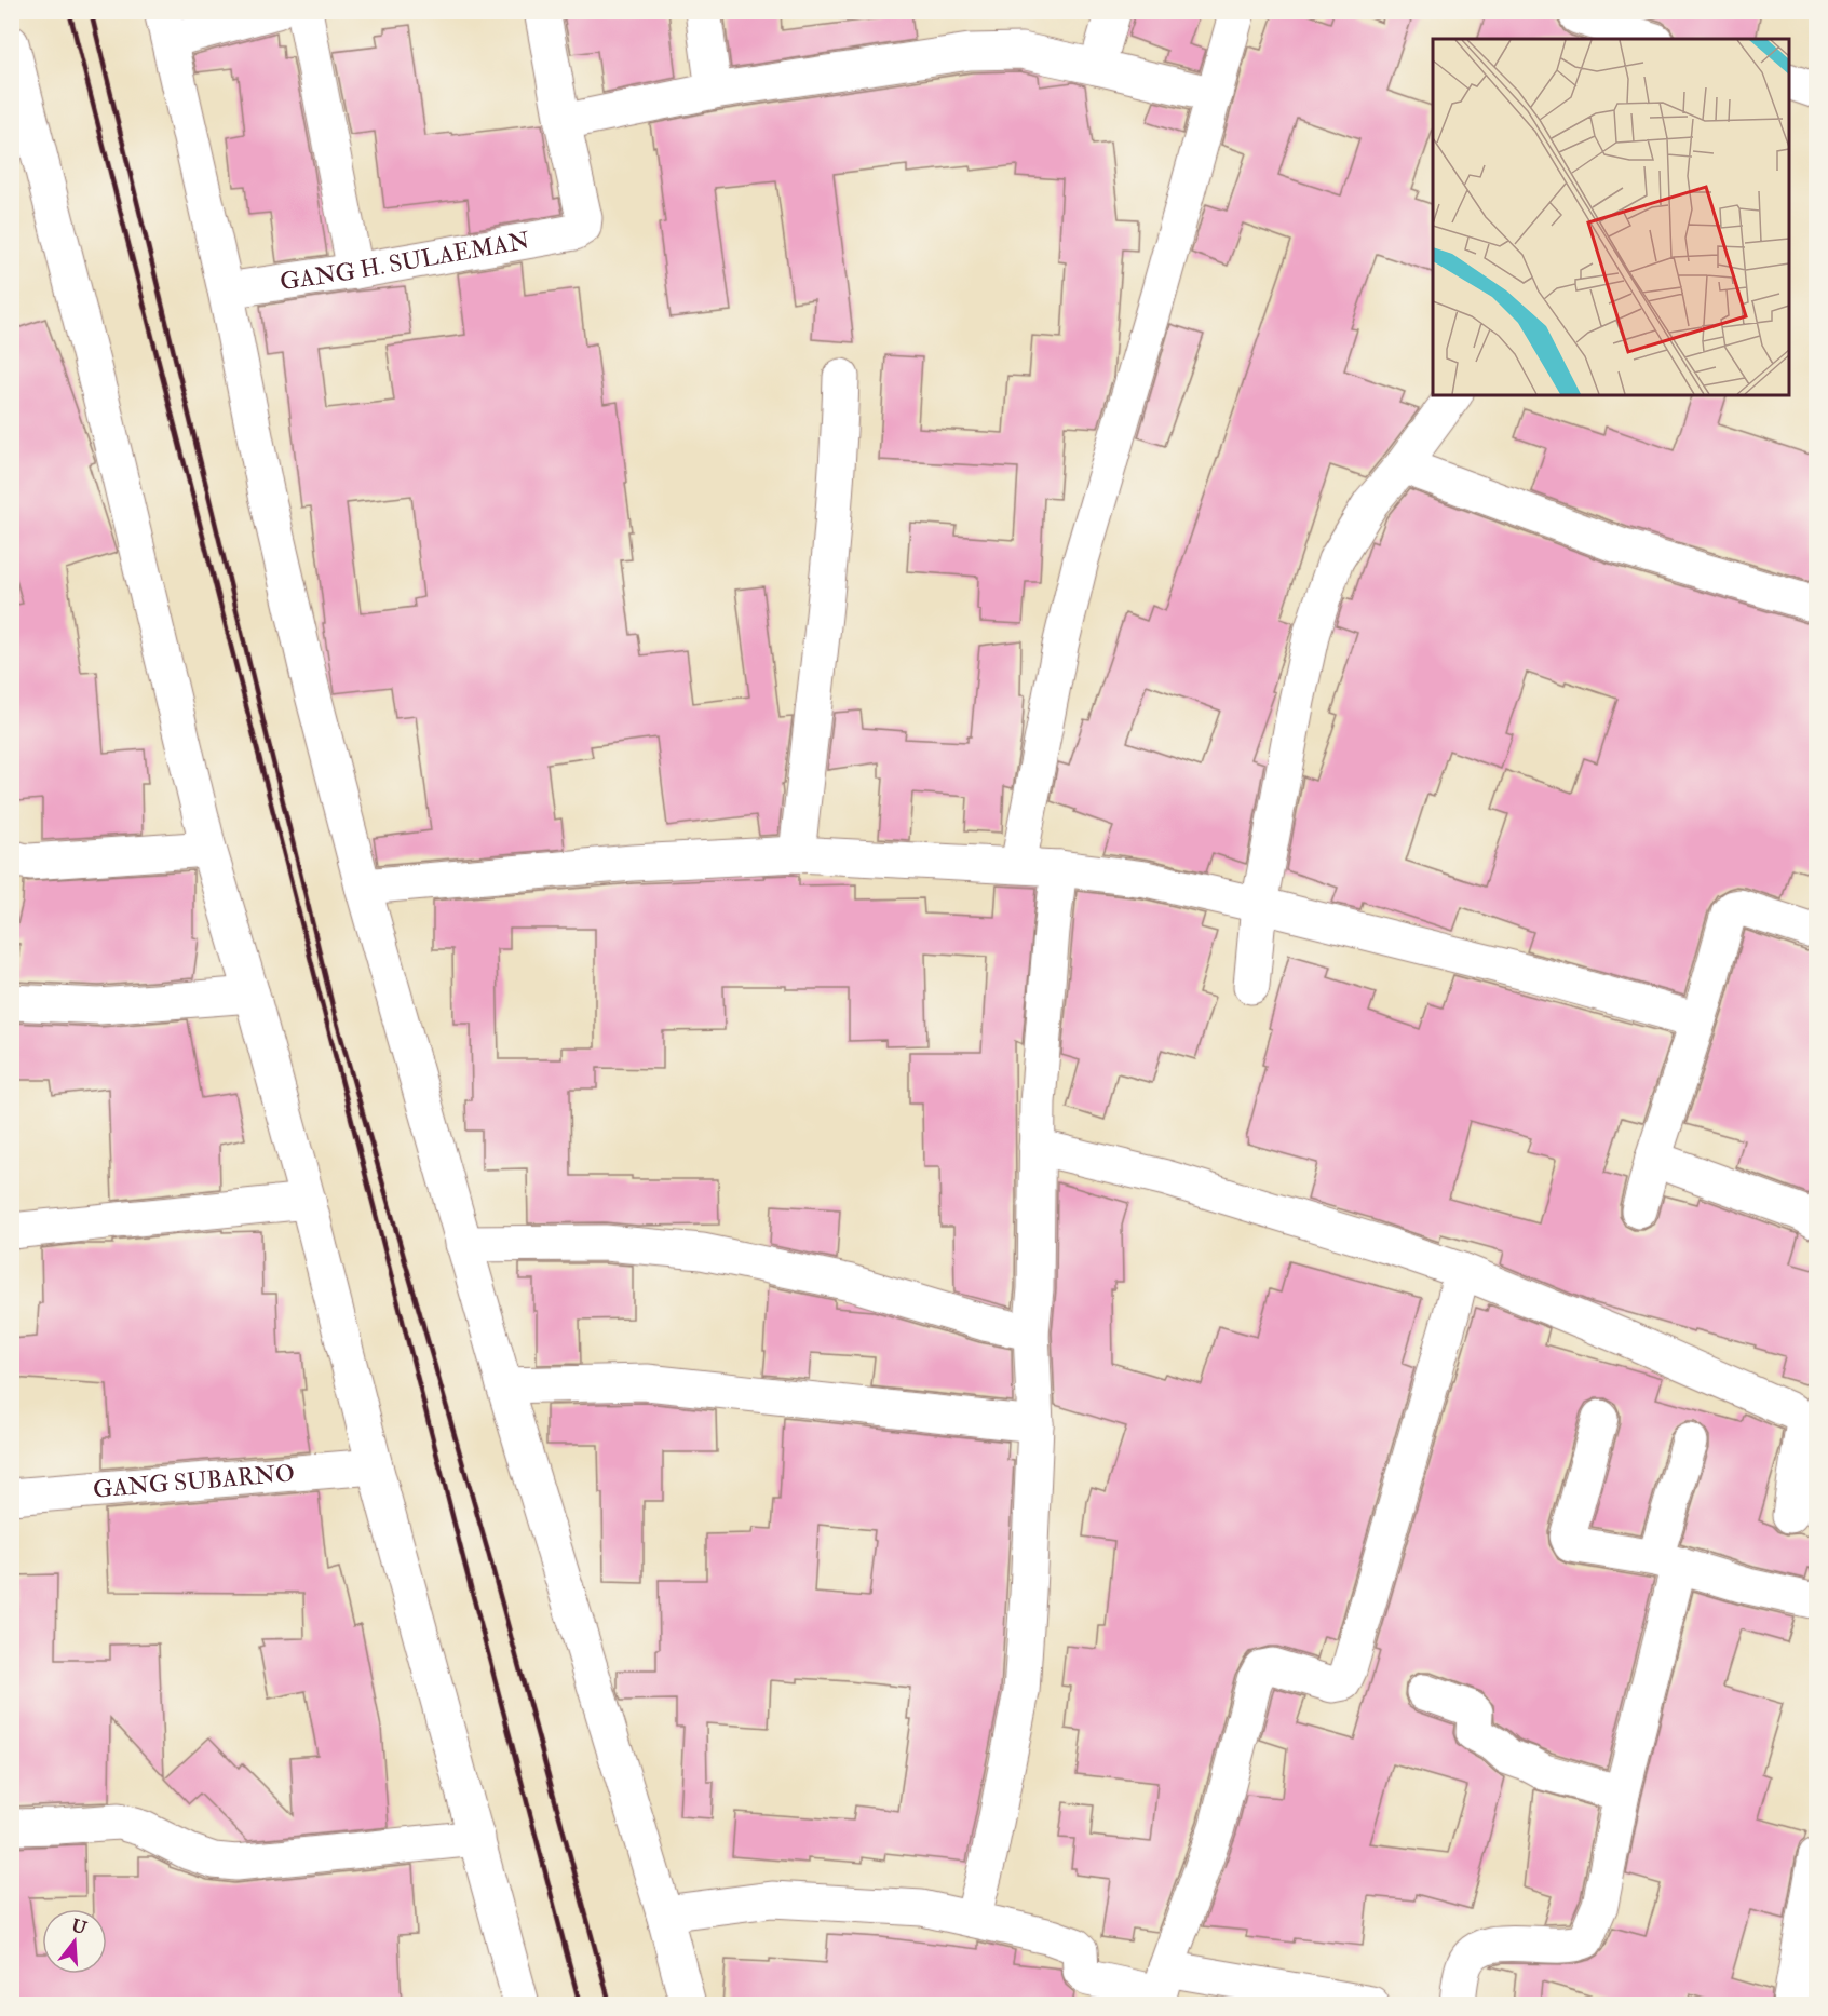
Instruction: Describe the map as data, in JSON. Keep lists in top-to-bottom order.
{
  "streets": {
    "street": ["GANG H. SULAEMAN", "GANG SUBARNO"]
  },
  "north": "top"
}
